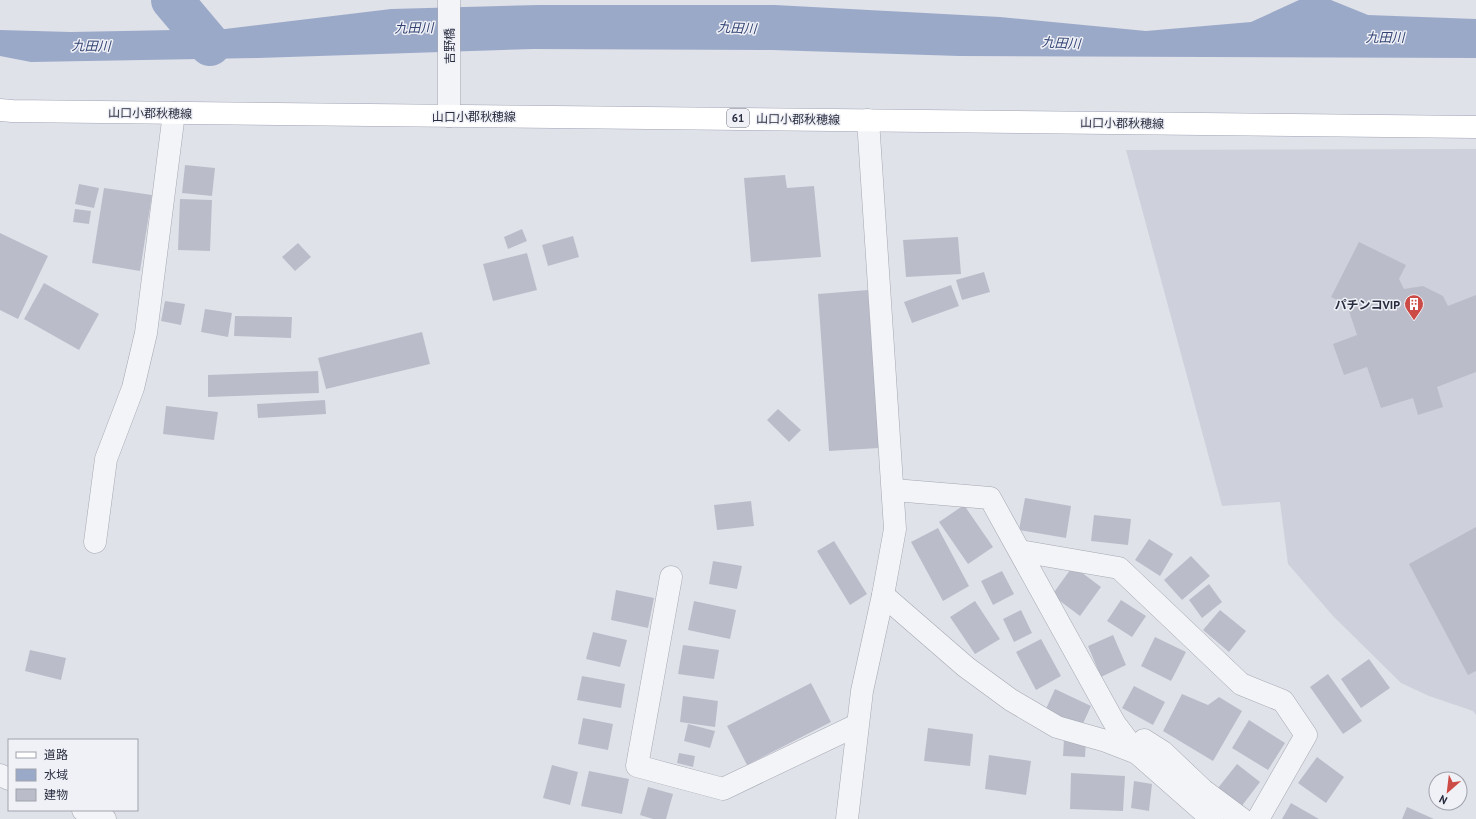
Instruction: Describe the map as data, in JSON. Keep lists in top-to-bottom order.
{
  "streets": {
    "main road": ["山口小郡秋穂線", "61"],
    "street": ["吉野橋"]
  },
  "crossings": [
    ["吉野橋", "山口小郡秋穂線"]
  ],
  "water": ["九田川"],
  "places": {
    "building": ["パチンコVIP"]
  },
  "legend": ["道路", "水域", "建物"],
  "north": "bottom left"
}
